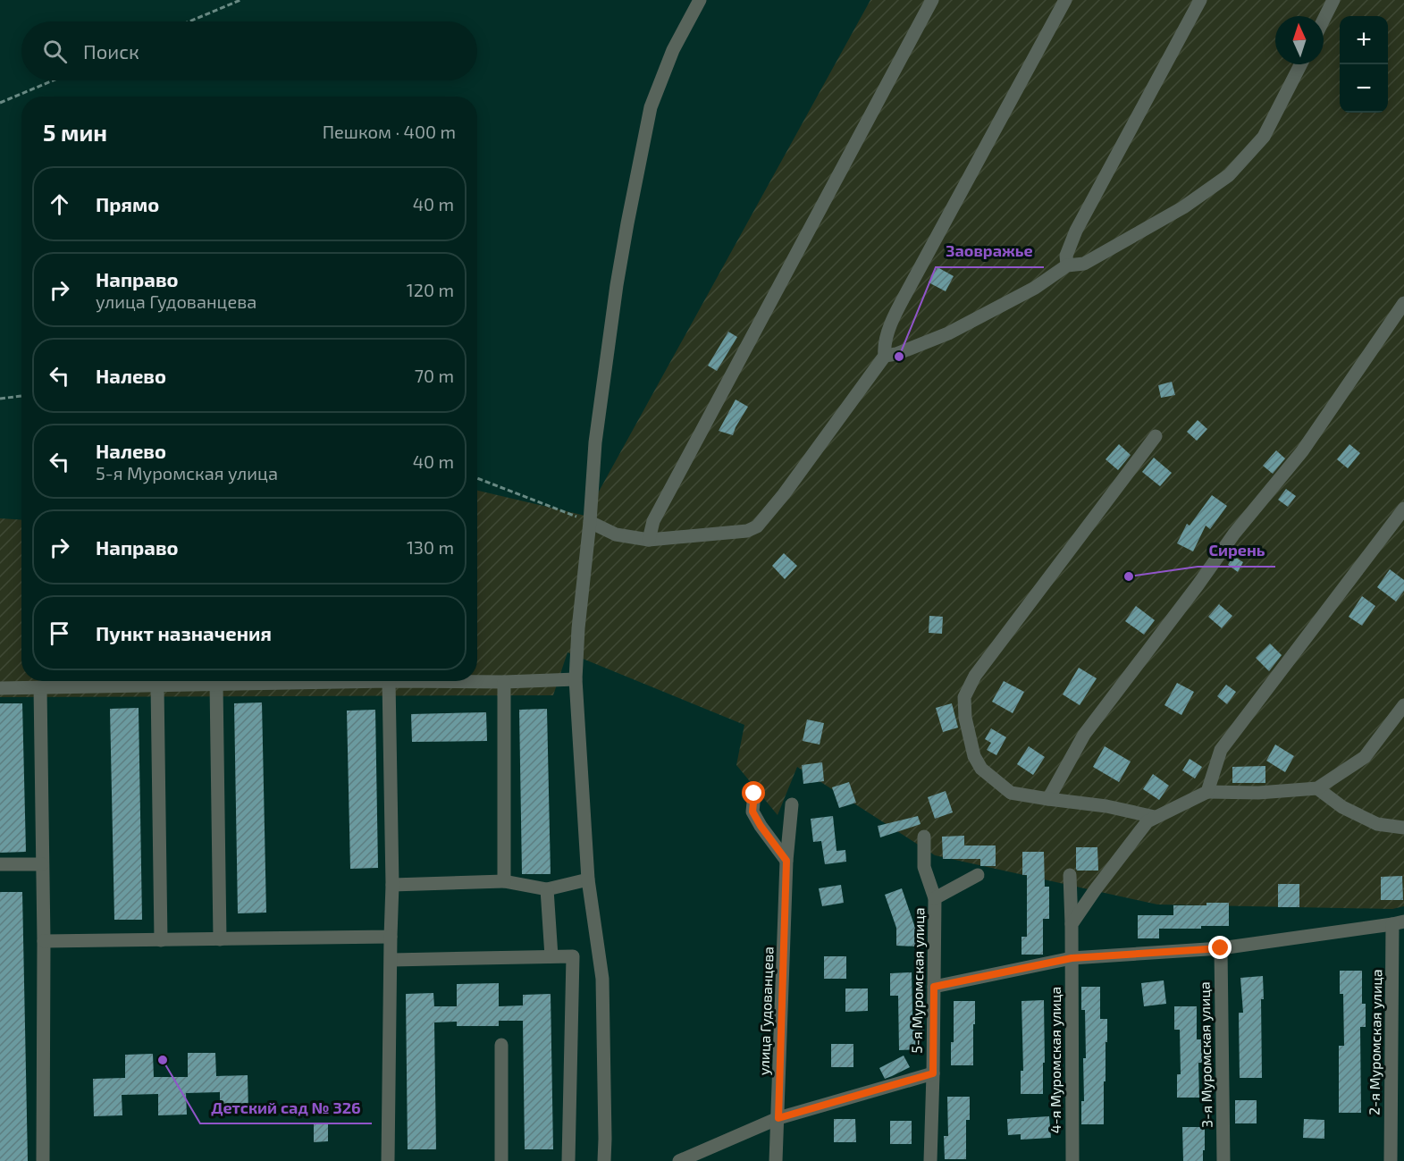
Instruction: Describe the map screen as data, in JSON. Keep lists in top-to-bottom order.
{
  "streets": {
    "street": [
      "5-я Муромская улица",
      "улица Гудованцева",
      "2-я Муромская улица",
      "3-я Муромская улица",
      "4-я Муромская улица"
    ]
  },
  "places": ["Заовражье", "Сирень", "Детский сад № 326"],
  "north": "top",
  "page": {
    "map_buttons": ["+", "−"],
    "search": "Поиск",
    "heading": ["5 мин", "Пешком · 400 m"],
    "list": [
      ["Прямо", "40 m"],
      ["Направо", "улица Гудованцева", "120 m"],
      ["Налево", "70 m"],
      ["Налево", "5-я Муромская улица", "40 m"],
      ["Направо", "130 m"],
      "Пункт назначения"
    ]
  }
}
